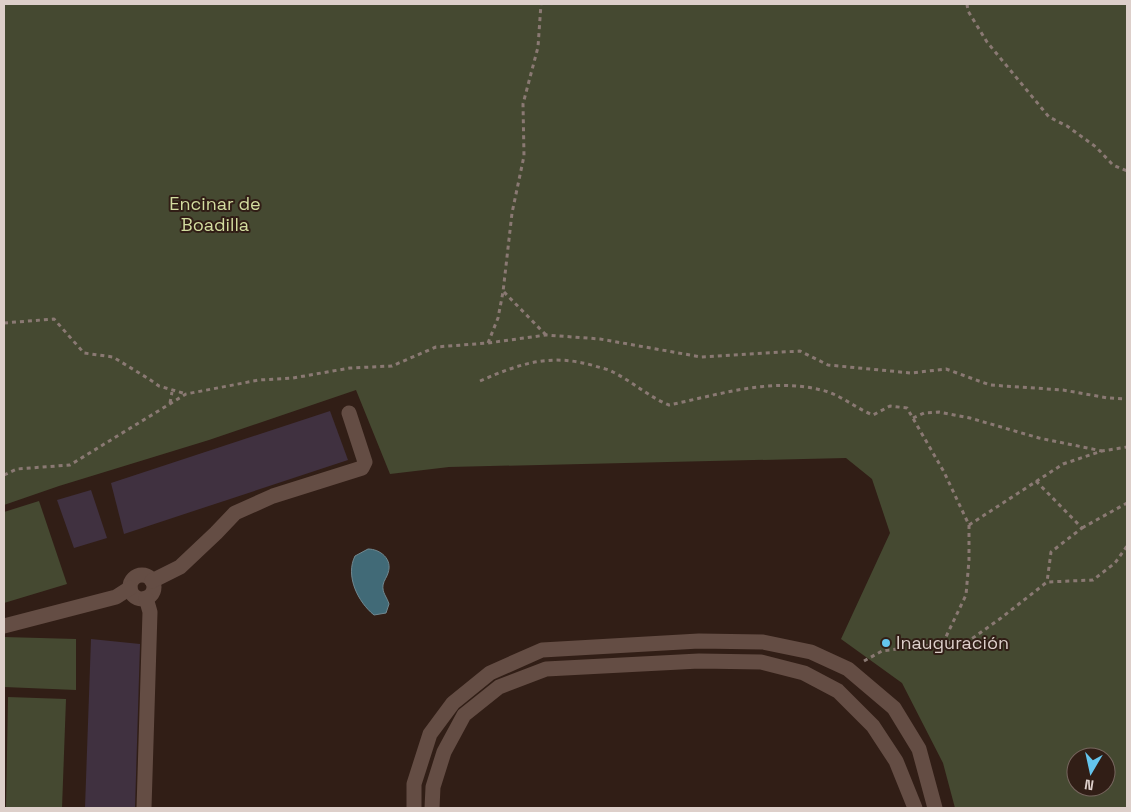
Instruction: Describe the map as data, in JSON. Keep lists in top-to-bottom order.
{
  "parks": ["Encinar de Boadilla"],
  "places": ["Inauguración"],
  "north": "bottom"
}
